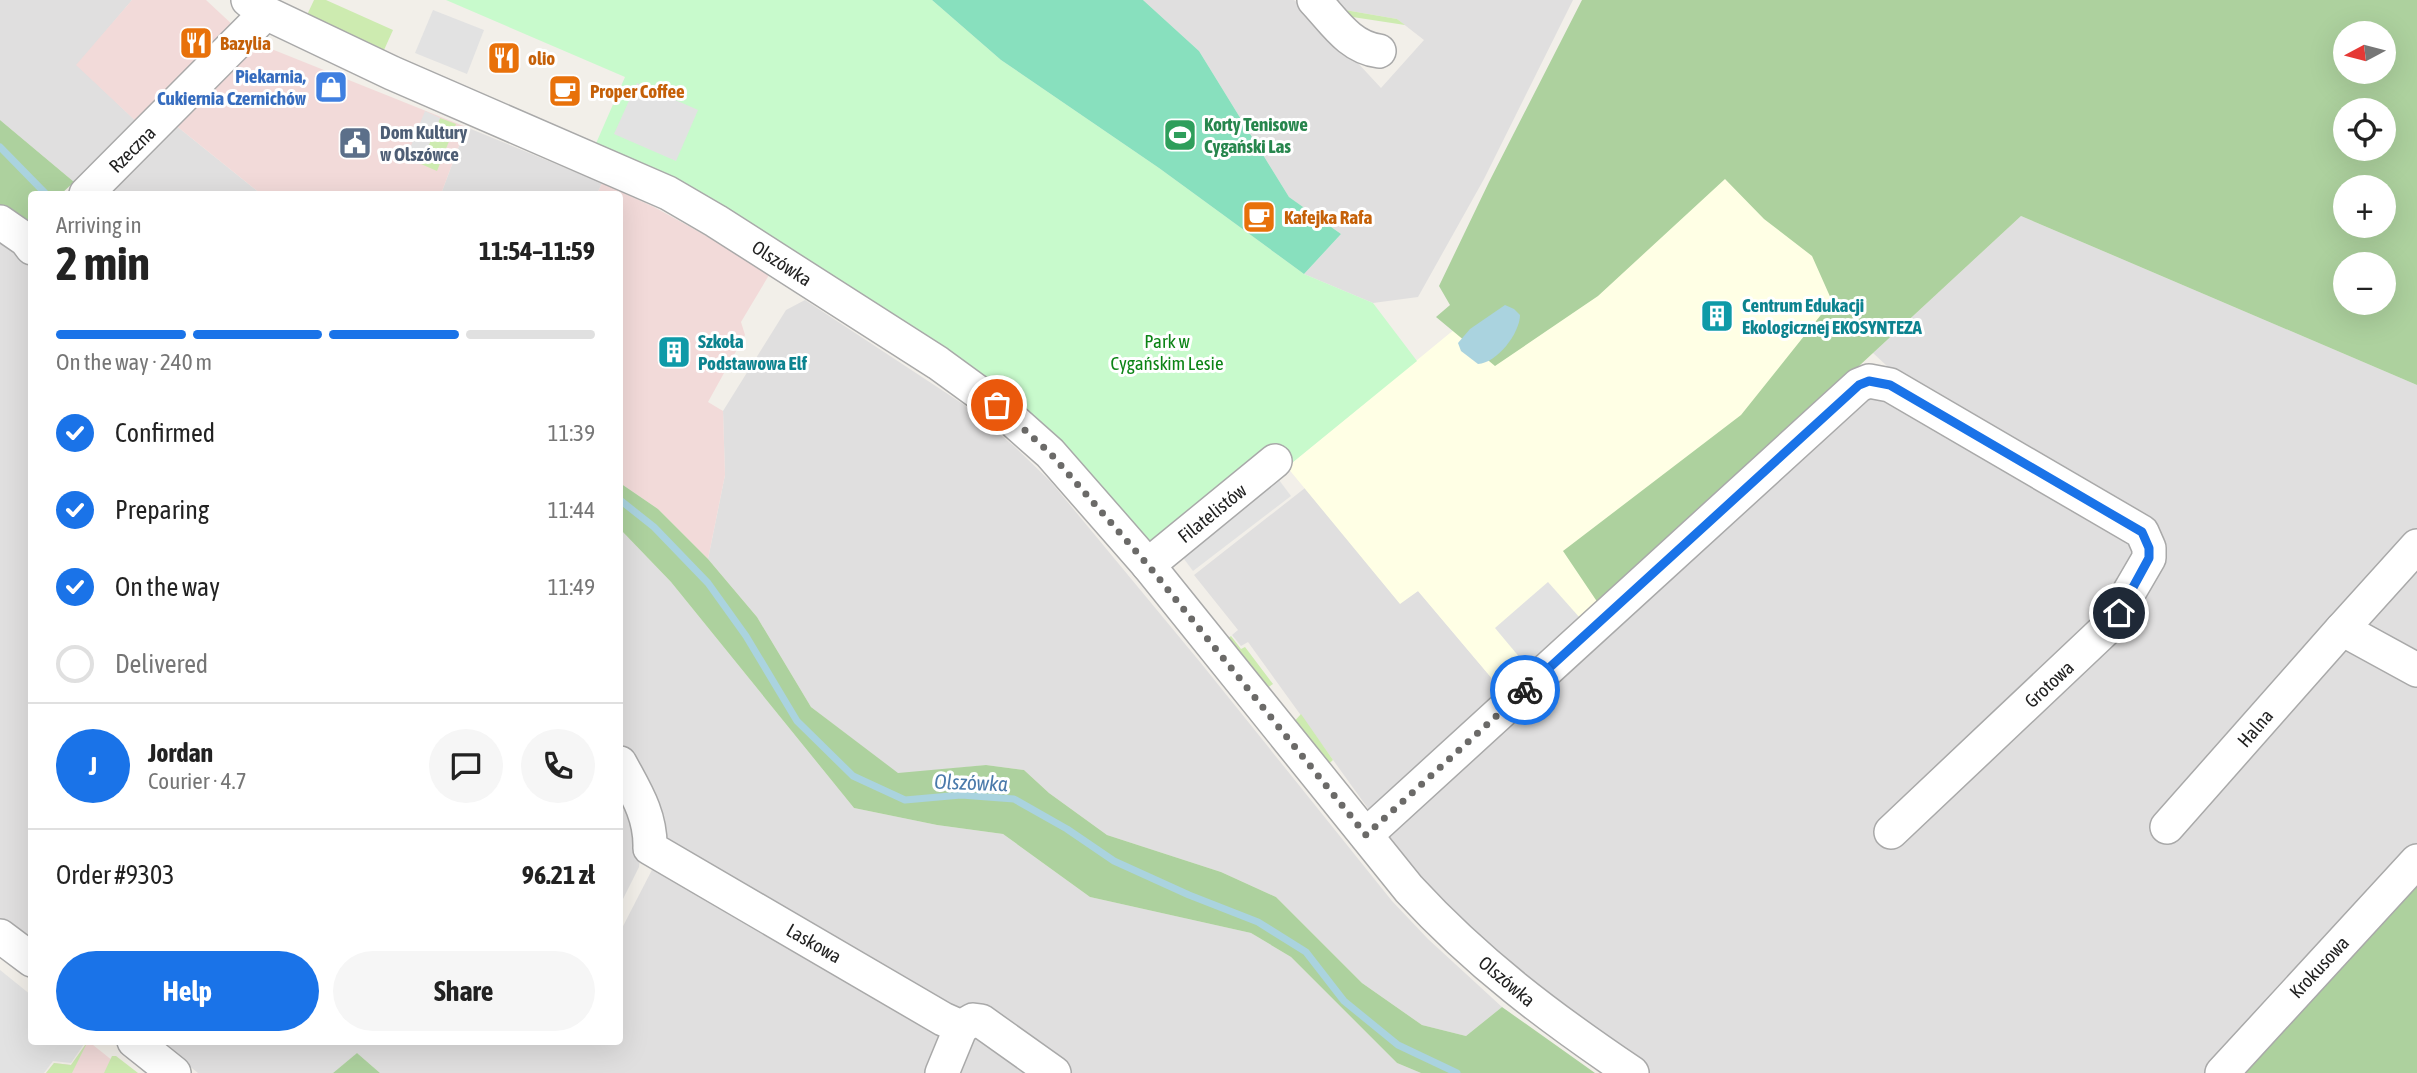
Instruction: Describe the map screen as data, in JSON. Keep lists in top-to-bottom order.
{
  "streets": {
    "street": [
      "Rzeczna",
      "Olszówka",
      "Filatelistów",
      "Grotowa",
      "Halna",
      "Laskowa",
      "Krokusowa"
    ]
  },
  "crossings": [
    ["Rzeczna", "Olszówka"],
    ["Olszówka", "Filatelistów"],
    ["Olszówka", "Grotowa"]
  ],
  "water": ["Olszówka"],
  "parks": ["Park w Cygańskim Lesie"],
  "places": {
    "restaurant": ["Bazylia", "olio"],
    "shop": ["Piekarnia, Cukiernia Czernichów"],
    "cafe": ["Proper Coffee", "Kafejka Rafa"],
    "sports": ["Korty Tenisowe Cygański Las"],
    "public building": ["Dom Kultury w Olszówce"],
    "building": ["Centrum Edukacji Ekologicznej EKOSYNTEZA", "Szkoła Podstawowa Elf"]
  },
  "north": "left",
  "page": {
    "map_buttons": ["+", "−"],
    "heading": ["2 min", "Arriving in", "11:54–11:59"],
    "panel": [
      "Jordan",
      "Courier · 4.7",
      "Order #9303",
      "96.21 zł"
    ],
    "bar": "On the way · 240 m",
    "list": [
      ["Confirmed", "11:39"],
      ["Preparing", "11:44"],
      ["On the way", "11:49"],
      "Delivered"
    ],
    "round": "J",
    "buttons": ["Help", "Share"]
  }
}
